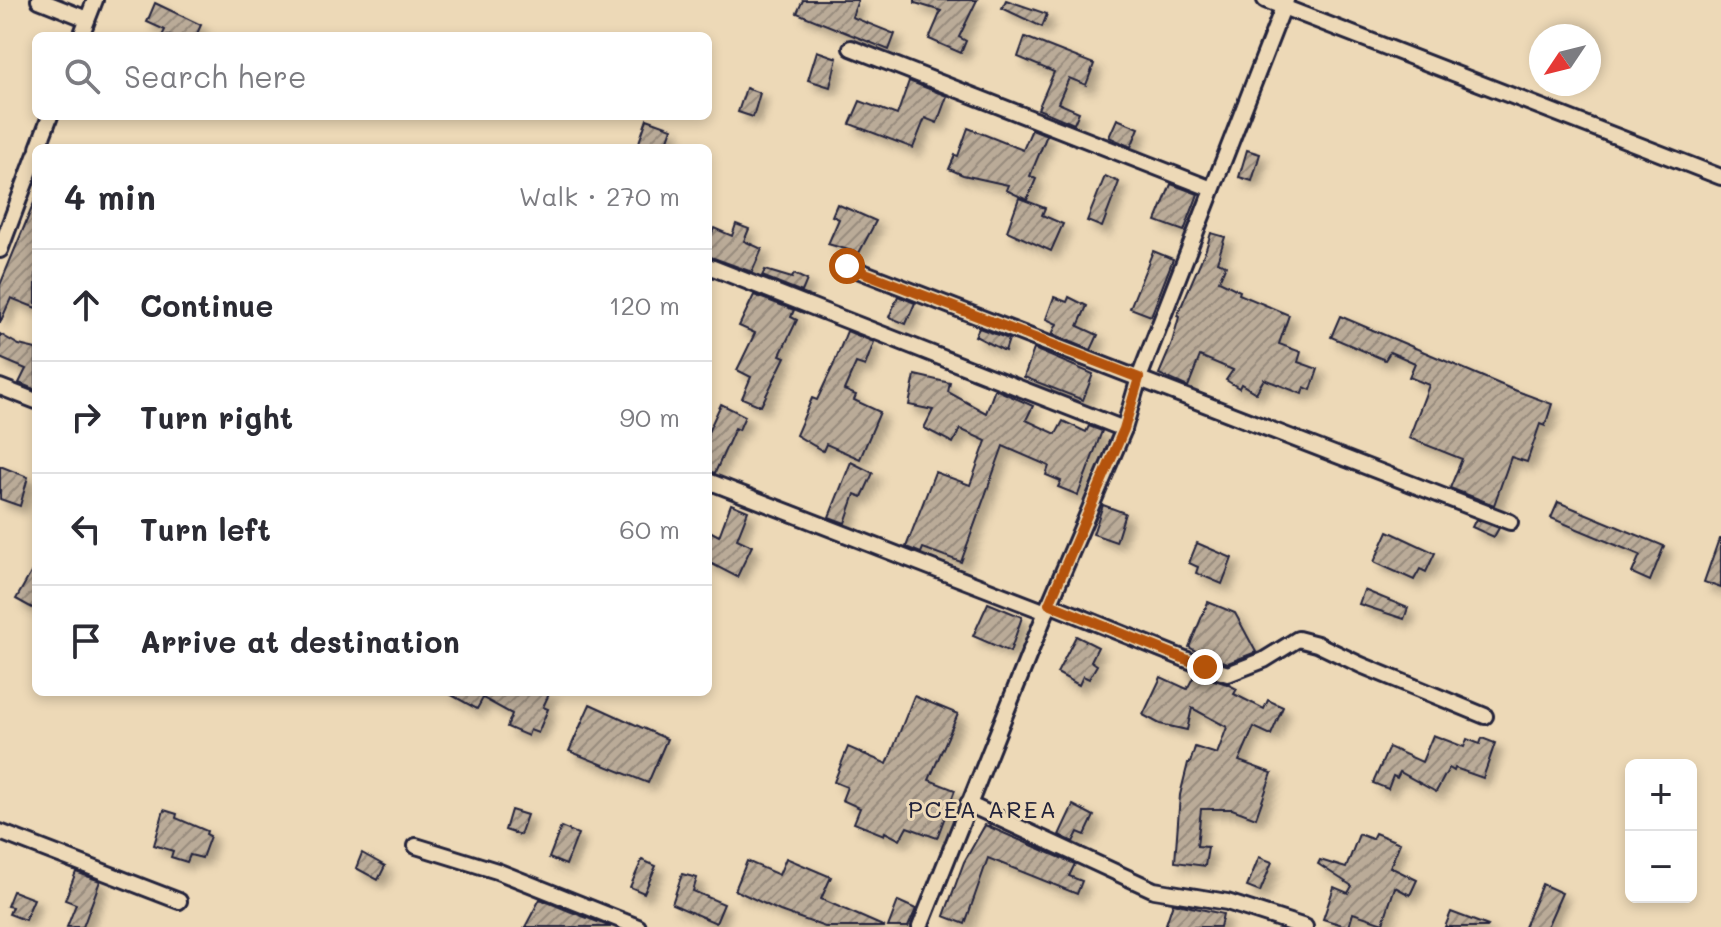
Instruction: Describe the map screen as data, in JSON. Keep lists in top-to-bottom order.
{
  "districts": ["PCEA AREA"],
  "north": "bottom left",
  "page": {
    "search": "Search here",
    "heading": ["4 min", "Walk · 270 m"],
    "list": [
      ["Continue", "120 m"],
      ["Turn right", "90 m"],
      ["Turn left", "60 m"],
      "Arrive at destination"
    ],
    "map_buttons": ["+", "−"]
  }
}
